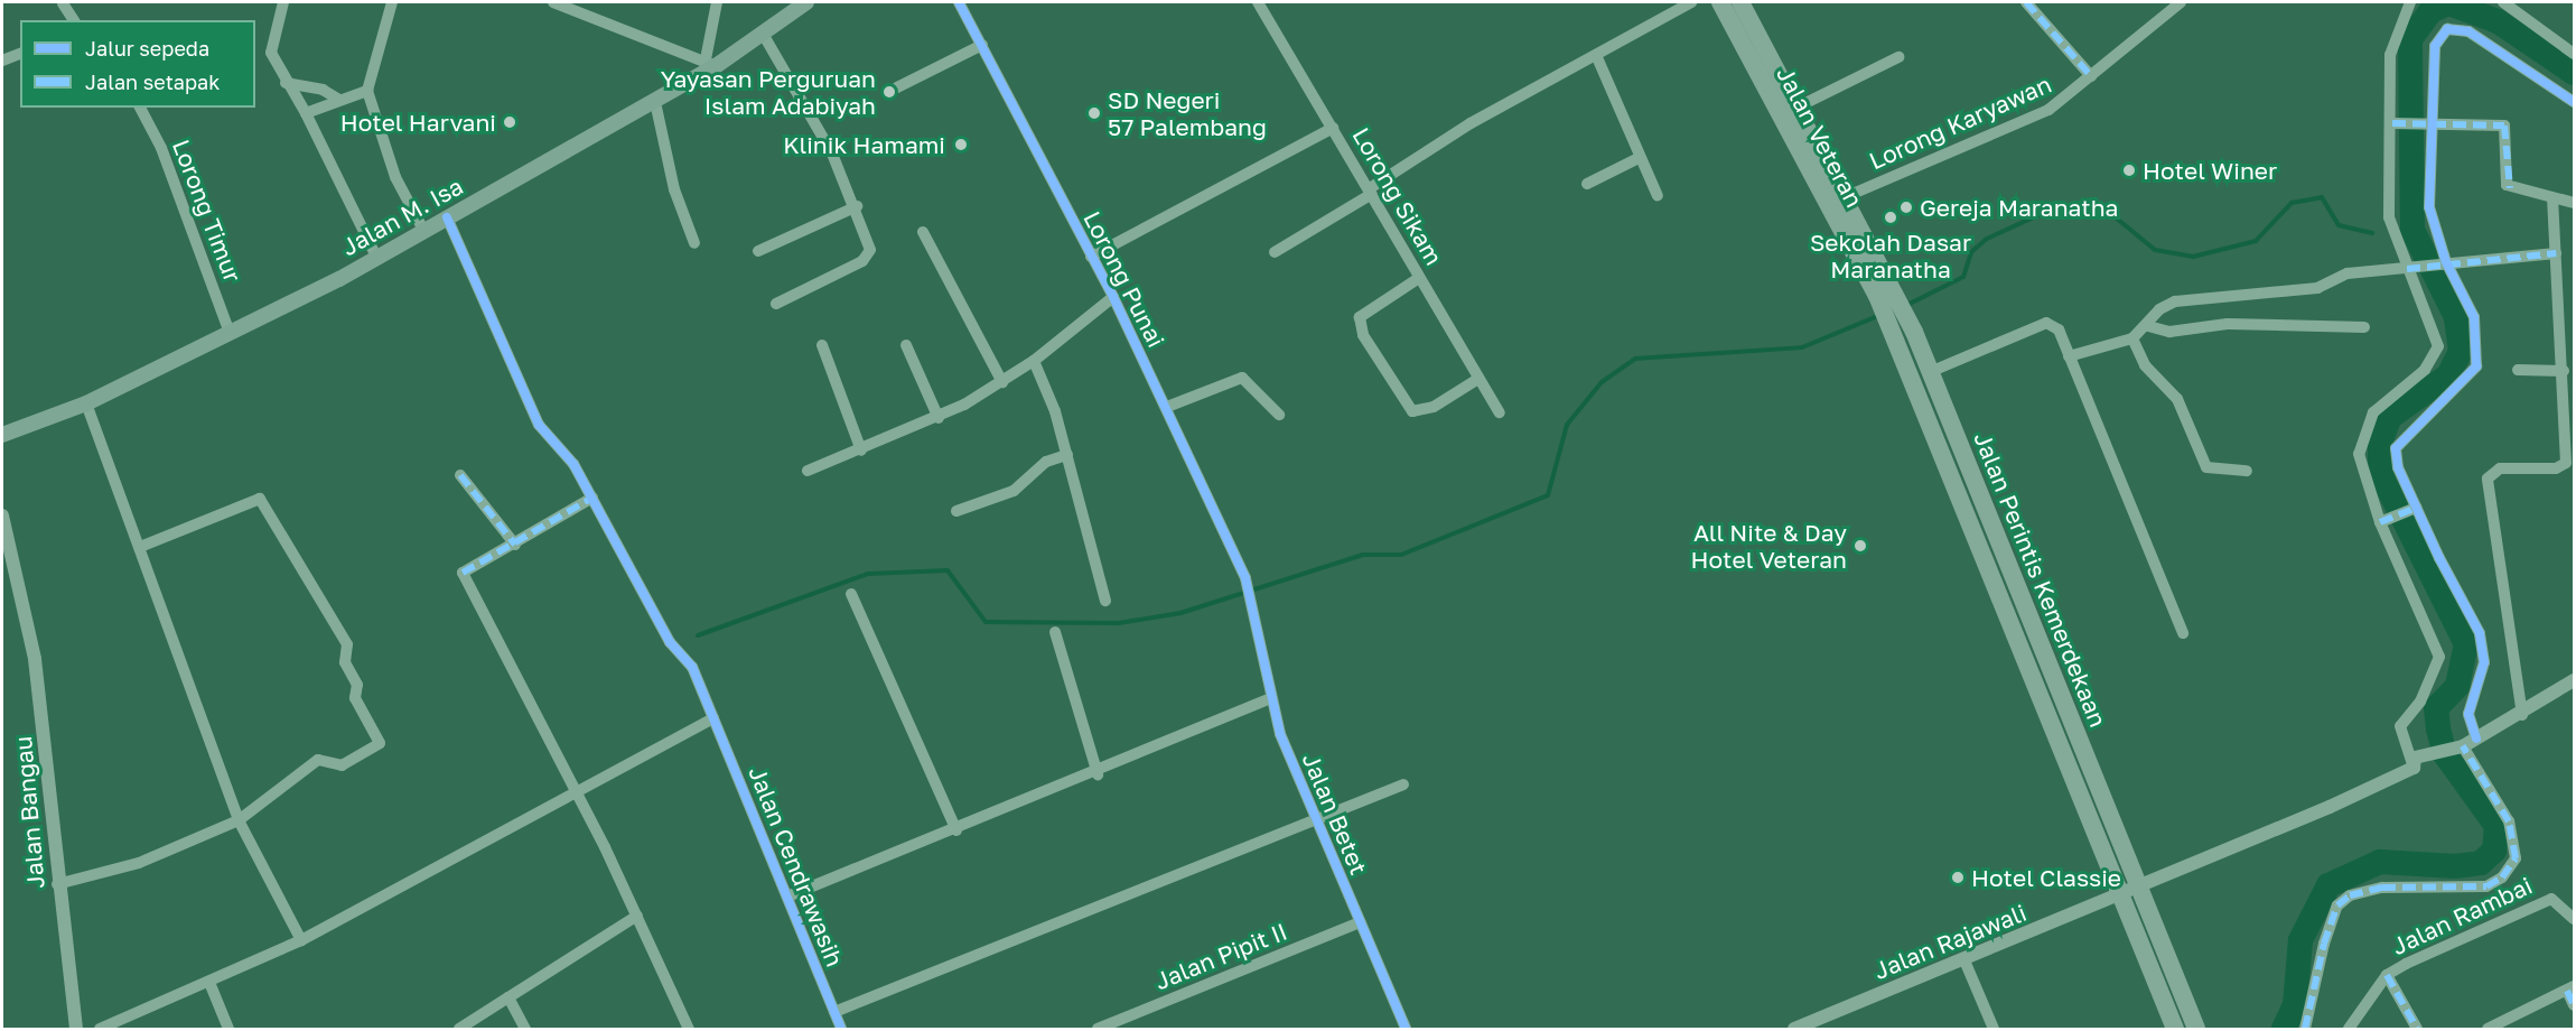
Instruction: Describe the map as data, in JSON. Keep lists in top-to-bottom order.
{
  "streets": {
    "highway": ["Jalan Veteran", "Jalan Perintis Kemerdekaan"],
    "main road": ["Jalan M. Isa"],
    "street": [
      "Lorong Karyawan",
      "Lorong Sikam",
      "Lorong Timur",
      "Lorong Punai",
      "Jalan Bangau",
      "Jalan Betet",
      "Jalan Cendrawasih",
      "Jalan Rambai",
      "Jalan Rajawali",
      "Jalan Pipit II"
    ]
  },
  "crossings": [
    ["Lorong Karyawan", "Jalan Veteran"],
    ["Jalan Veteran", "Jalan Perintis Kemerdekaan"],
    ["Lorong Timur", "Jalan M. Isa"],
    ["Jalan M. Isa", "Jalan Cendrawasih"],
    ["Lorong Punai", "Jalan Betet"],
    ["Jalan Perintis Kemerdekaan", "Jalan Rajawali"],
    ["Jalan Betet", "Jalan Pipit II"]
  ],
  "places": [
    "Yayasan Perguruan Islam Adabiyah",
    "SD Negeri 57 Palembang",
    "Hotel Harvani",
    "Klinik Hamami",
    "Hotel Winer",
    "Gereja Maranatha",
    "Sekolah Dasar Maranatha",
    "All Nite & Day Hotel Veteran",
    "Hotel Classie"
  ],
  "legend": ["Jalur sepeda", "Jalan setapak"]
}
